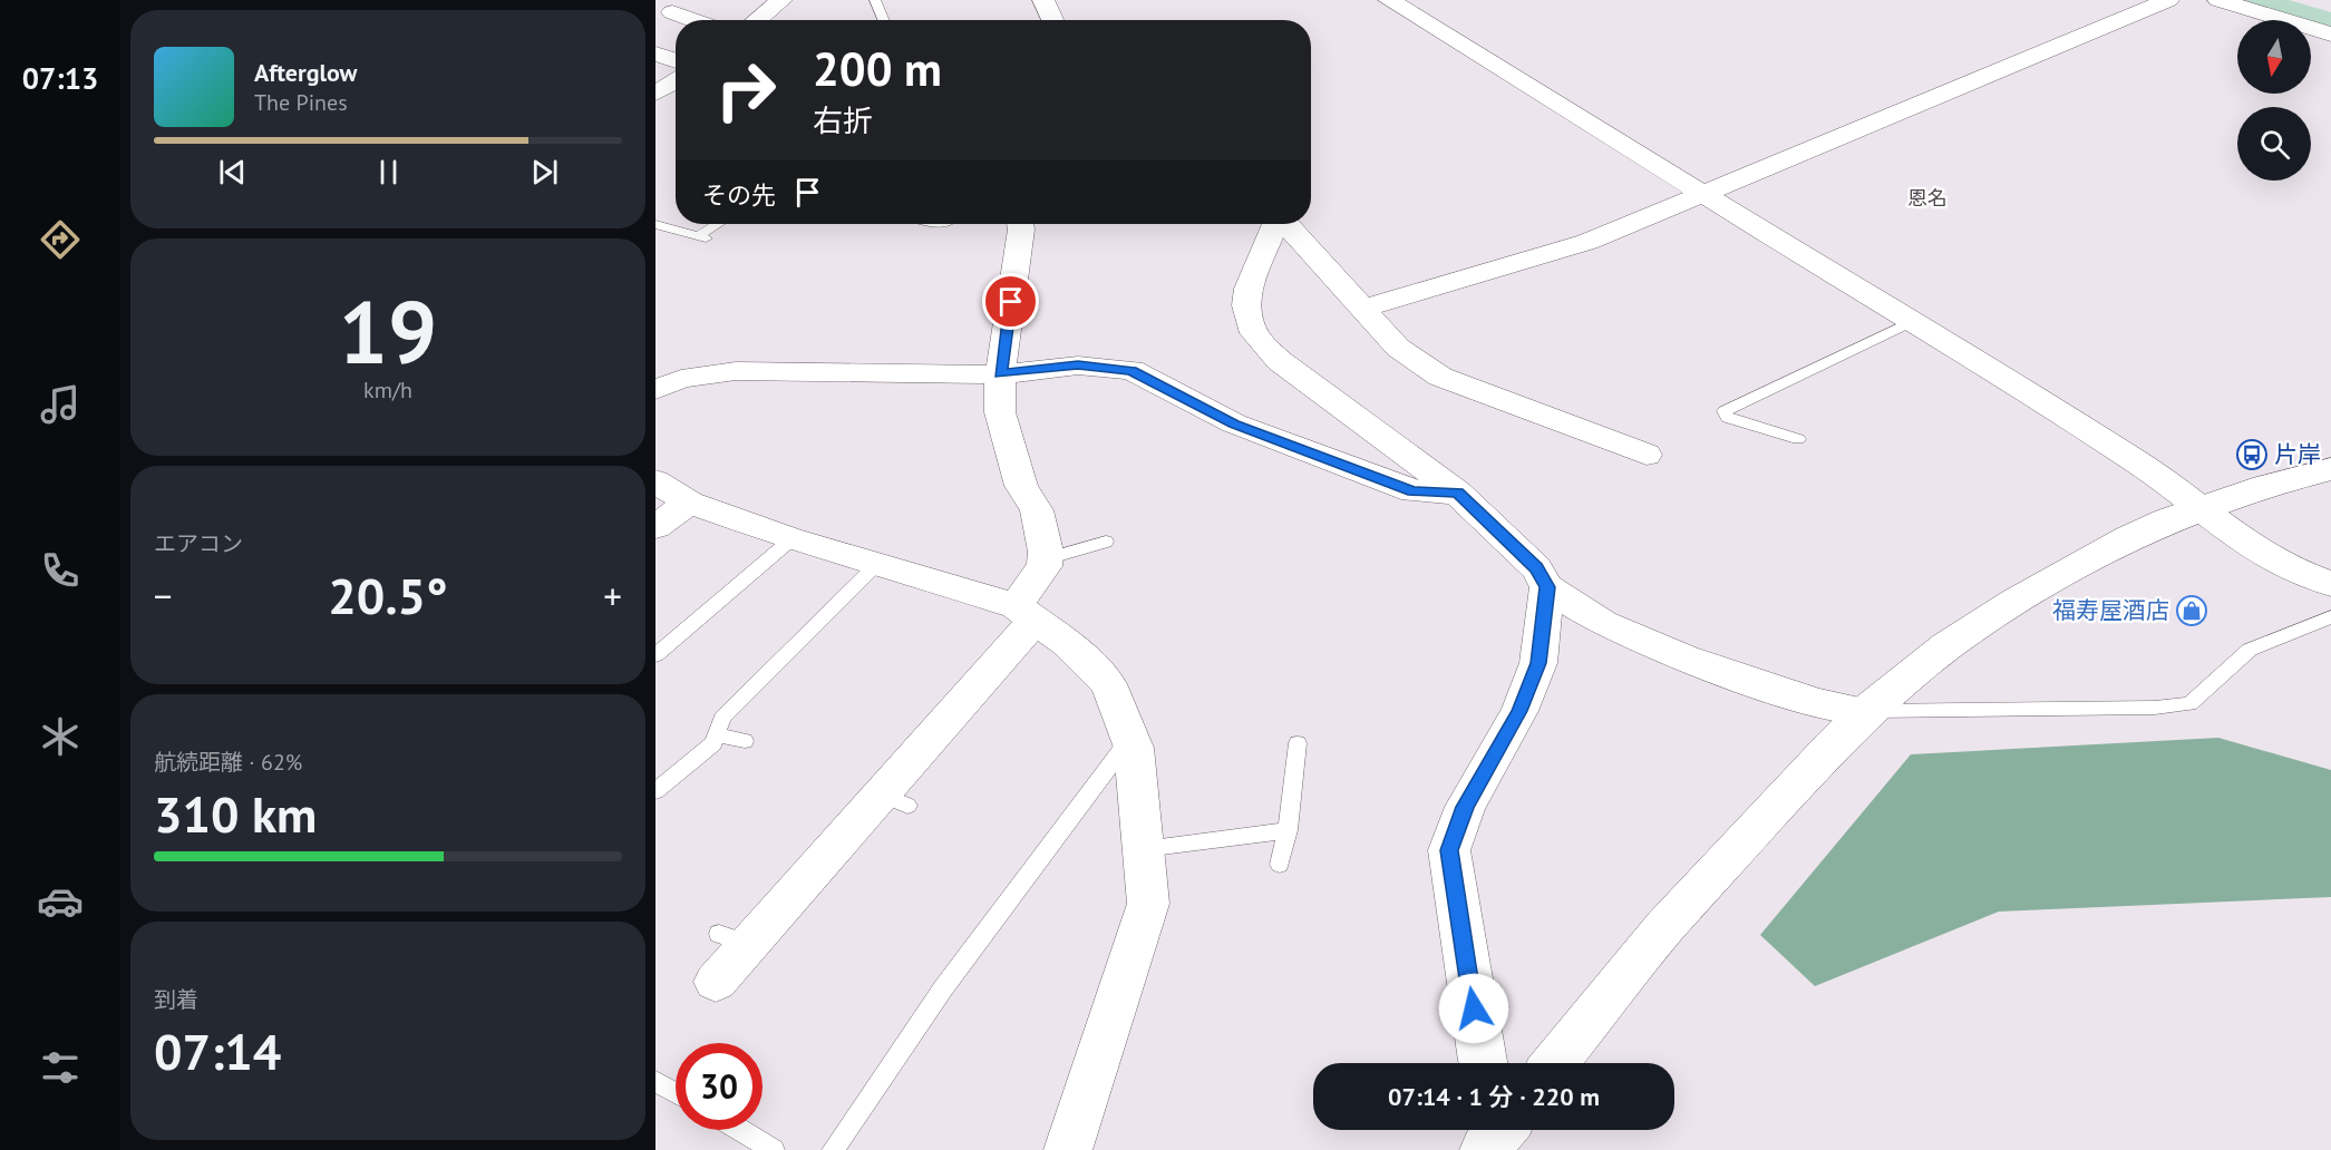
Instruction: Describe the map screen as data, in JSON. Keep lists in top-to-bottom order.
{
  "districts": ["恩名"],
  "places": {
    "bus stop": ["片岸"],
    "shop": ["福寿屋酒店"]
  },
  "north": "bottom",
  "page": {
    "tabs": "07:13",
    "turn": ["200 m", "右折"],
    "song": ["Afterglow", "The Pines"],
    "then": "その先",
    "tile": [
      ["19", "km/h"],
      "エアコン",
      ["航続距離 · 62%", "310 km"],
      ["到着", "07:14"]
    ],
    "heat": ["−", "20.5°", "+"],
    "limit": "30",
    "trip": "07:14 · 1 分 · 220 m"
  }
}
